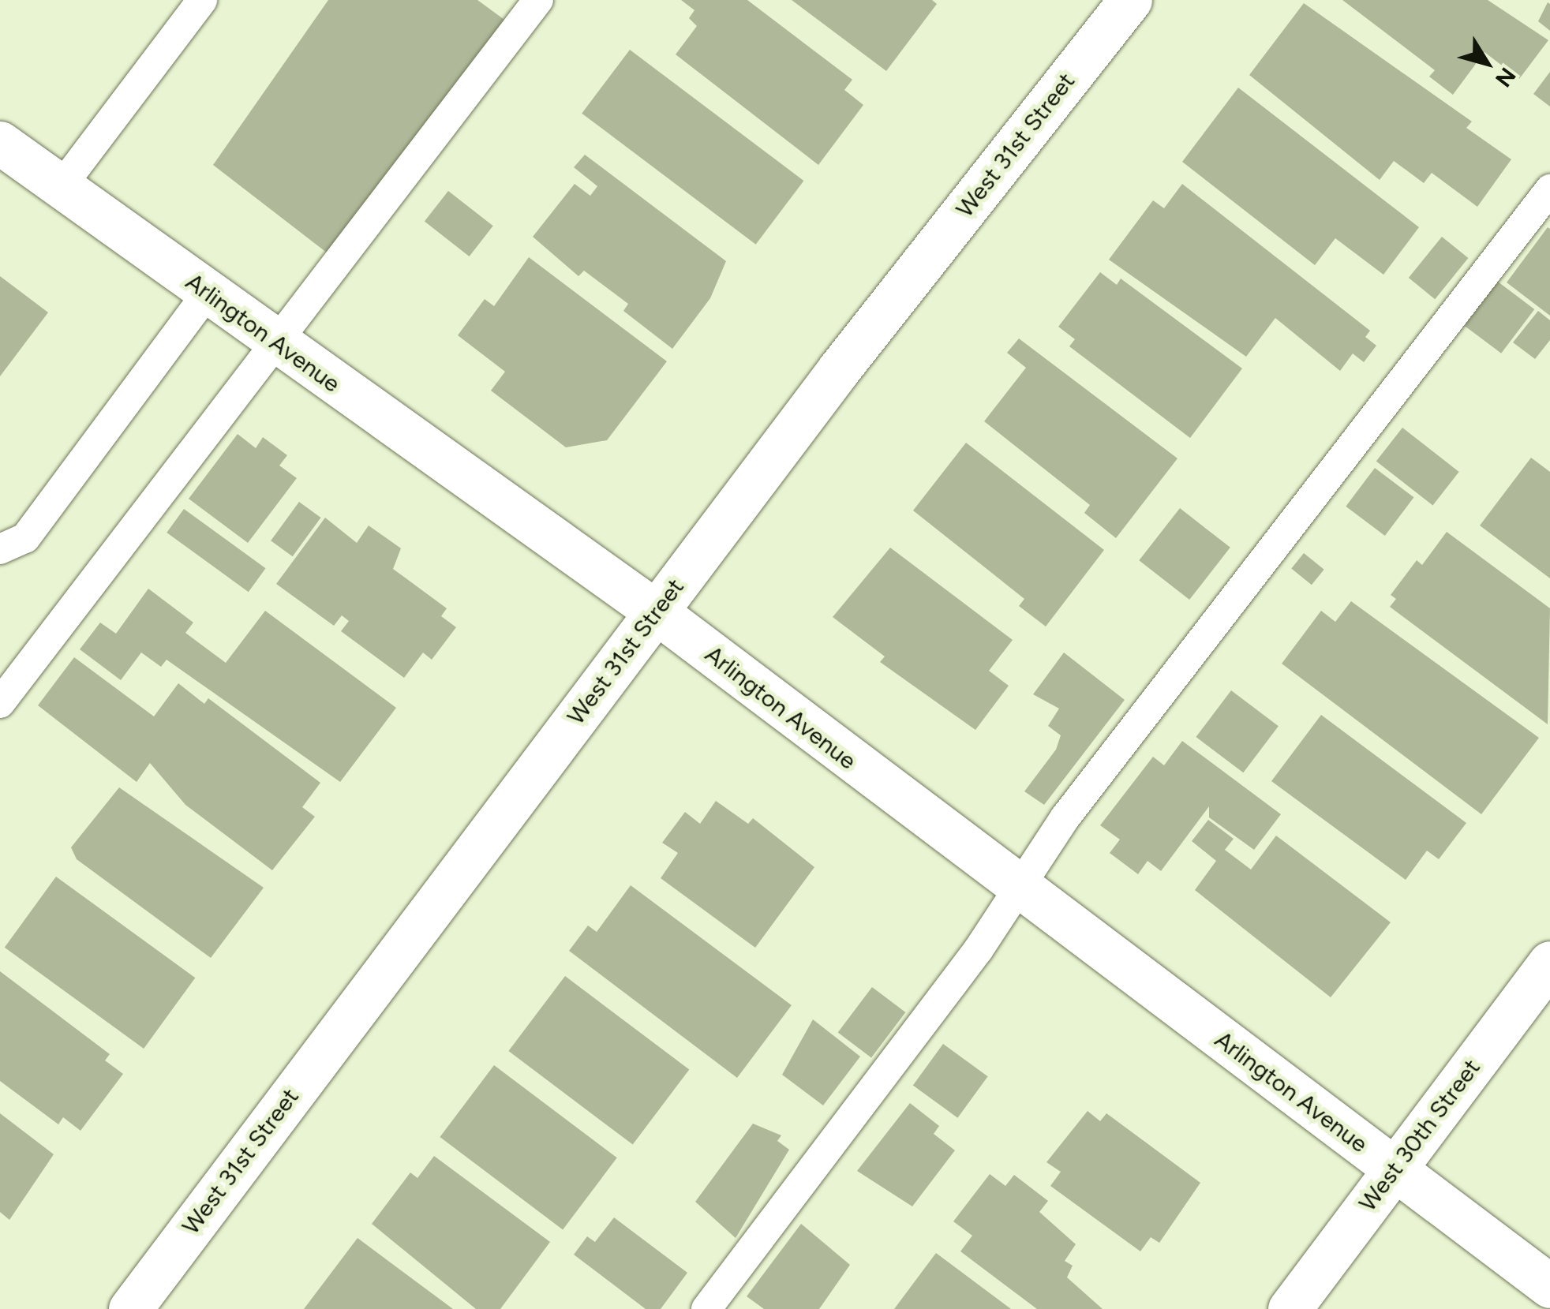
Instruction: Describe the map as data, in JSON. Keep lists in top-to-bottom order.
{
  "streets": {
    "street": ["West 31st Street", "Arlington Avenue", "West 30th Street"]
  },
  "crossings": [
    ["West 31st Street", "Arlington Avenue"],
    ["Arlington Avenue", "West 30th Street"]
  ],
  "north": "bottom right"
}
